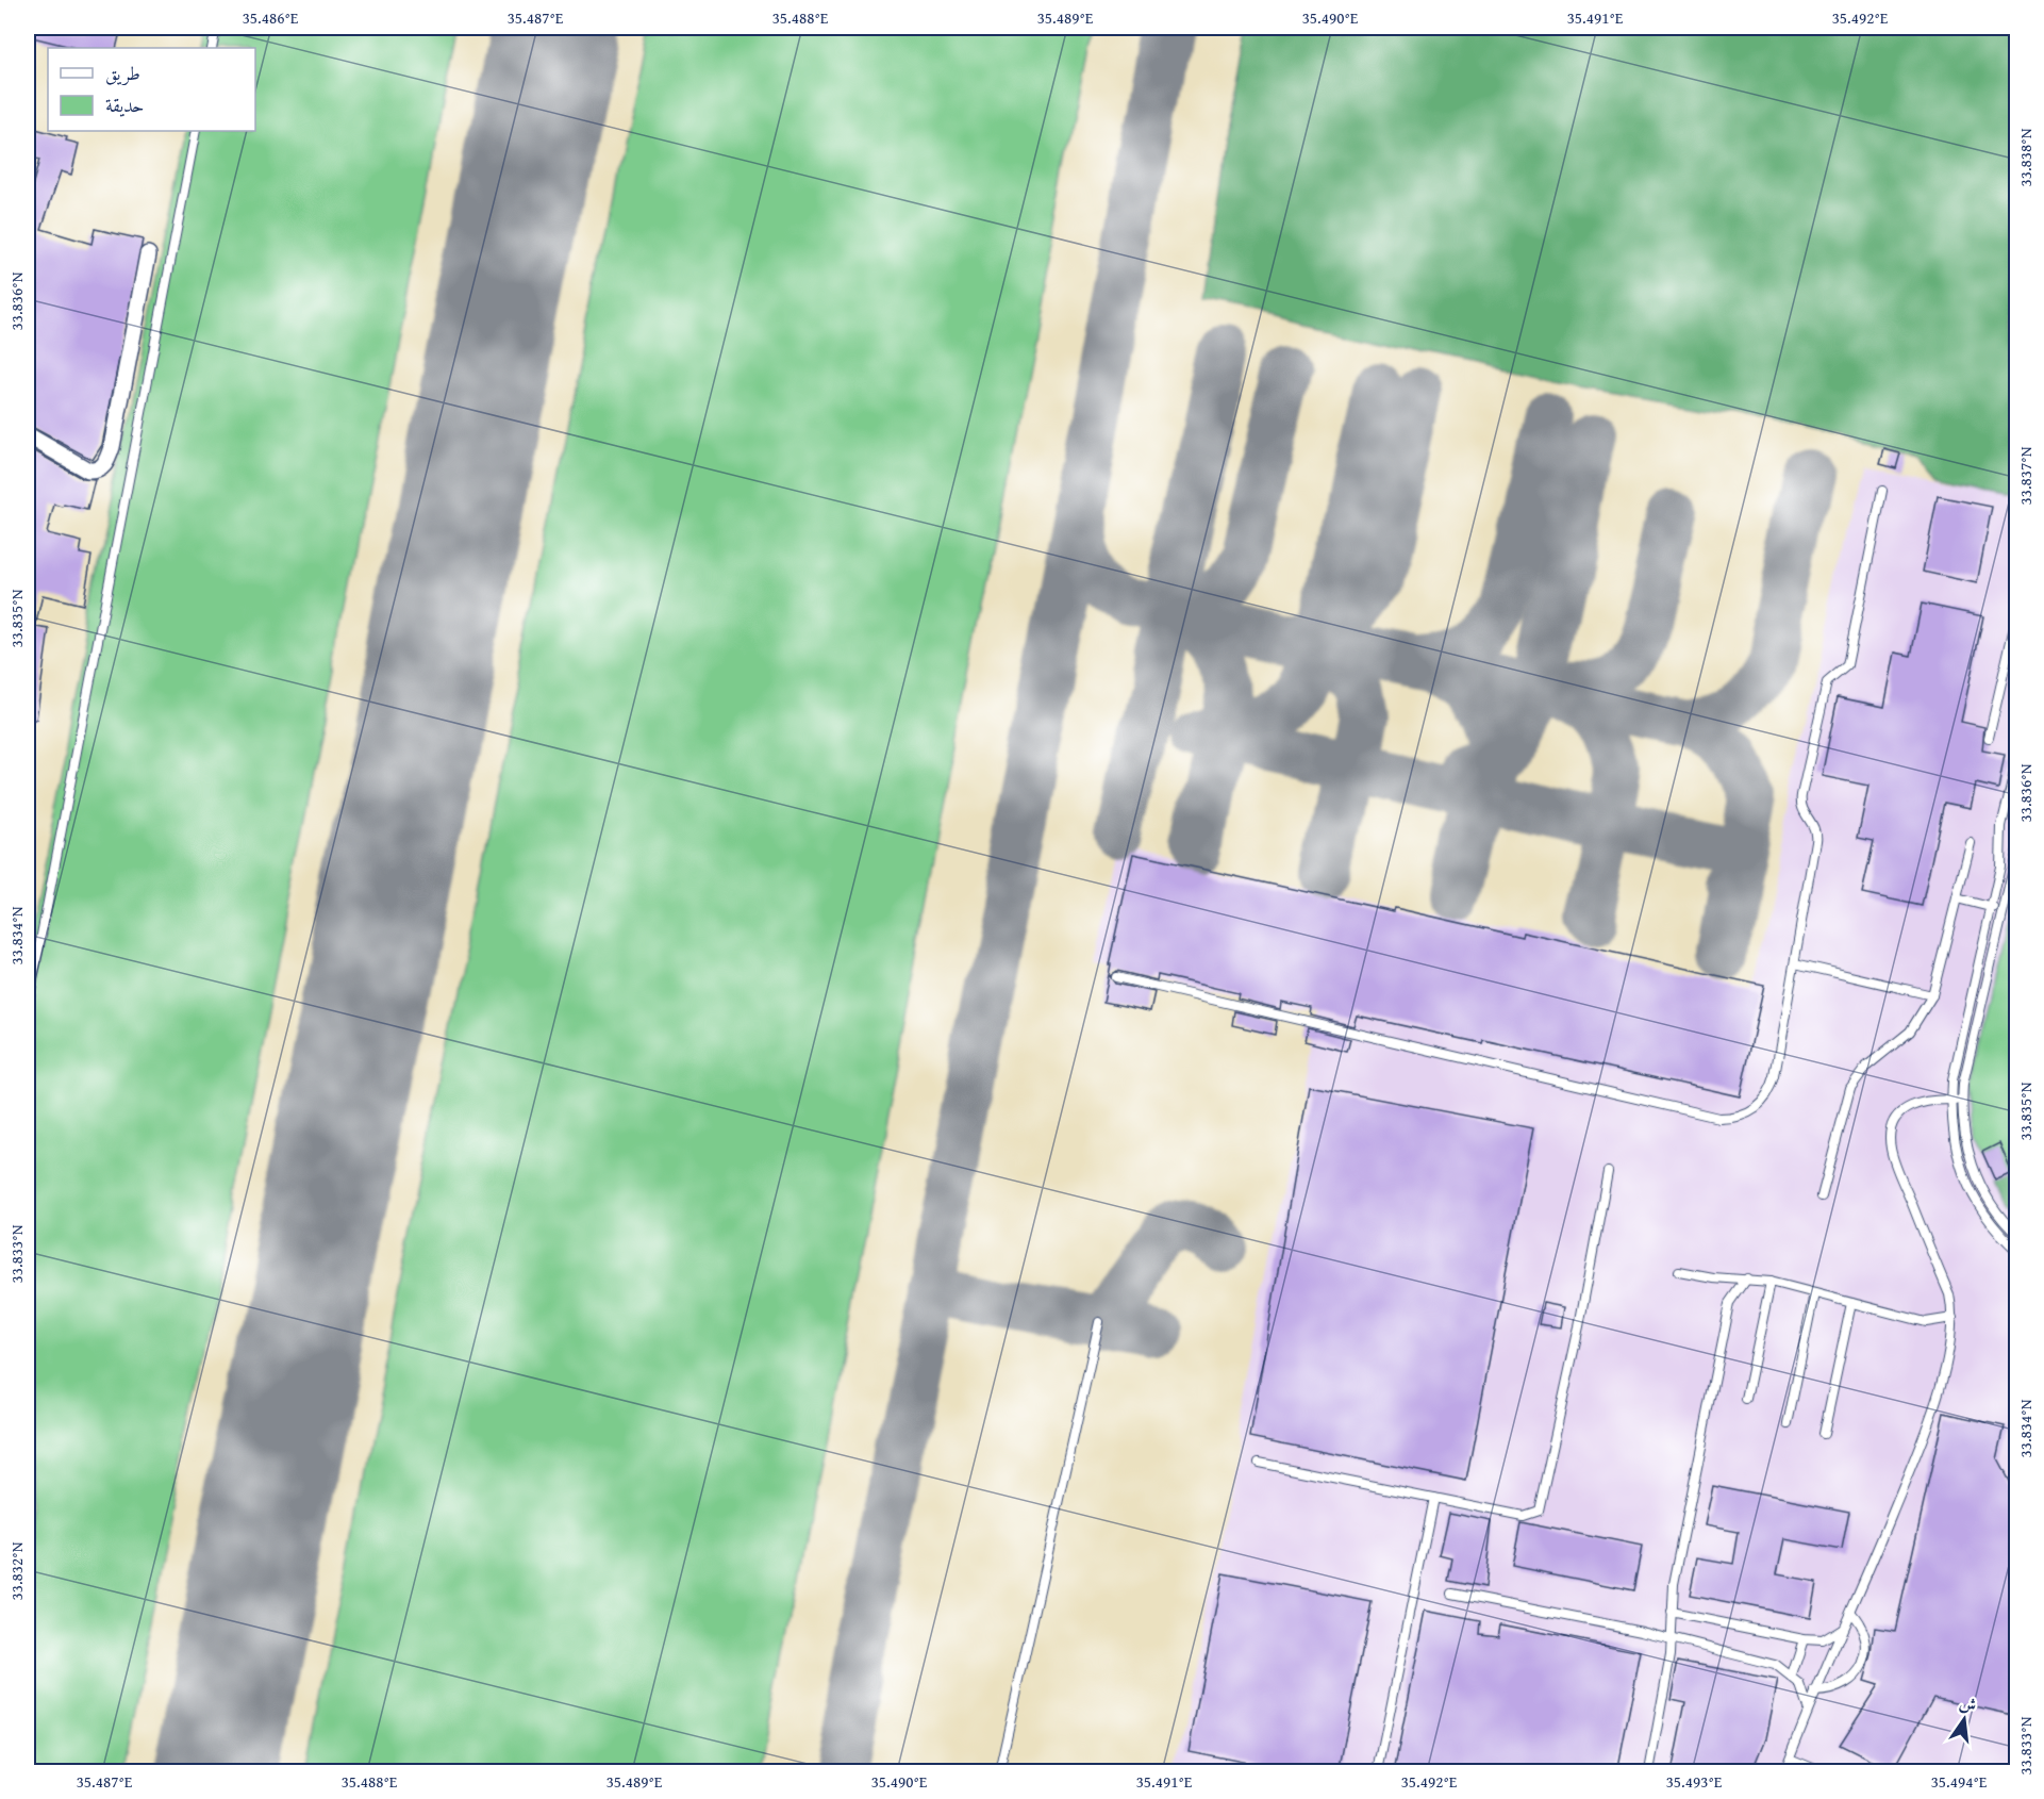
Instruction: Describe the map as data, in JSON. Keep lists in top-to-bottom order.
{
  "legend": ["طريق", "حديقة"],
  "north": "top",
  "coordinates": [
    "35.486°E",
    "35.487°E",
    "35.488°E",
    "35.489°E",
    "35.490°E",
    "35.491°E",
    "35.492°E",
    "33.838°N",
    "33.836°N",
    "33.837°N",
    "33.835°N",
    "33.834°N",
    "33.833°N",
    "33.832°N",
    "35.493°E",
    "35.494°E"
  ]
}
